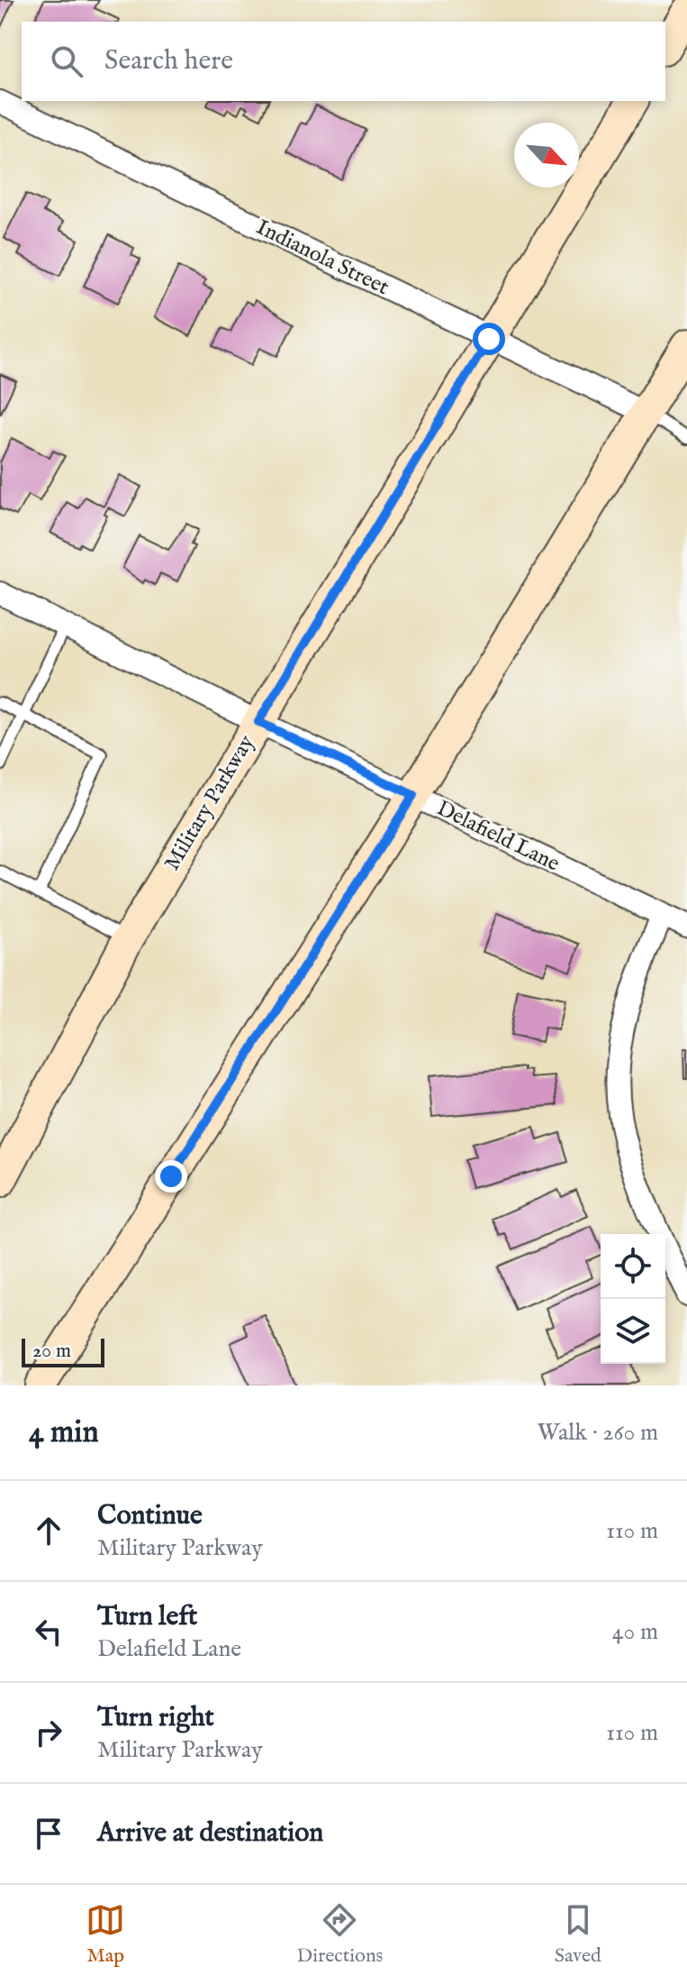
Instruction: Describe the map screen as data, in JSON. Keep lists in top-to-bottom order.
{
  "streets": {
    "main road": ["Military Parkway"],
    "street": ["Indianola Street", "Delafield Lane"]
  },
  "crossings": [
    ["Indianola Street", "Military Parkway"],
    ["Military Parkway", "Delafield Lane"]
  ],
  "scale_bar": "20 m",
  "north": "bottom right",
  "page": {
    "search": "Search here",
    "scale": "20 m",
    "heading": ["4 min", "Walk · 260 m"],
    "list": [
      ["Continue", "Military Parkway", "110 m"],
      ["Turn left", "Delafield Lane", "40 m"],
      ["Turn right", "Military Parkway", "110 m"],
      "Arrive at destination"
    ],
    "nav": ["Map", "Directions", "Saved"]
  }
}
